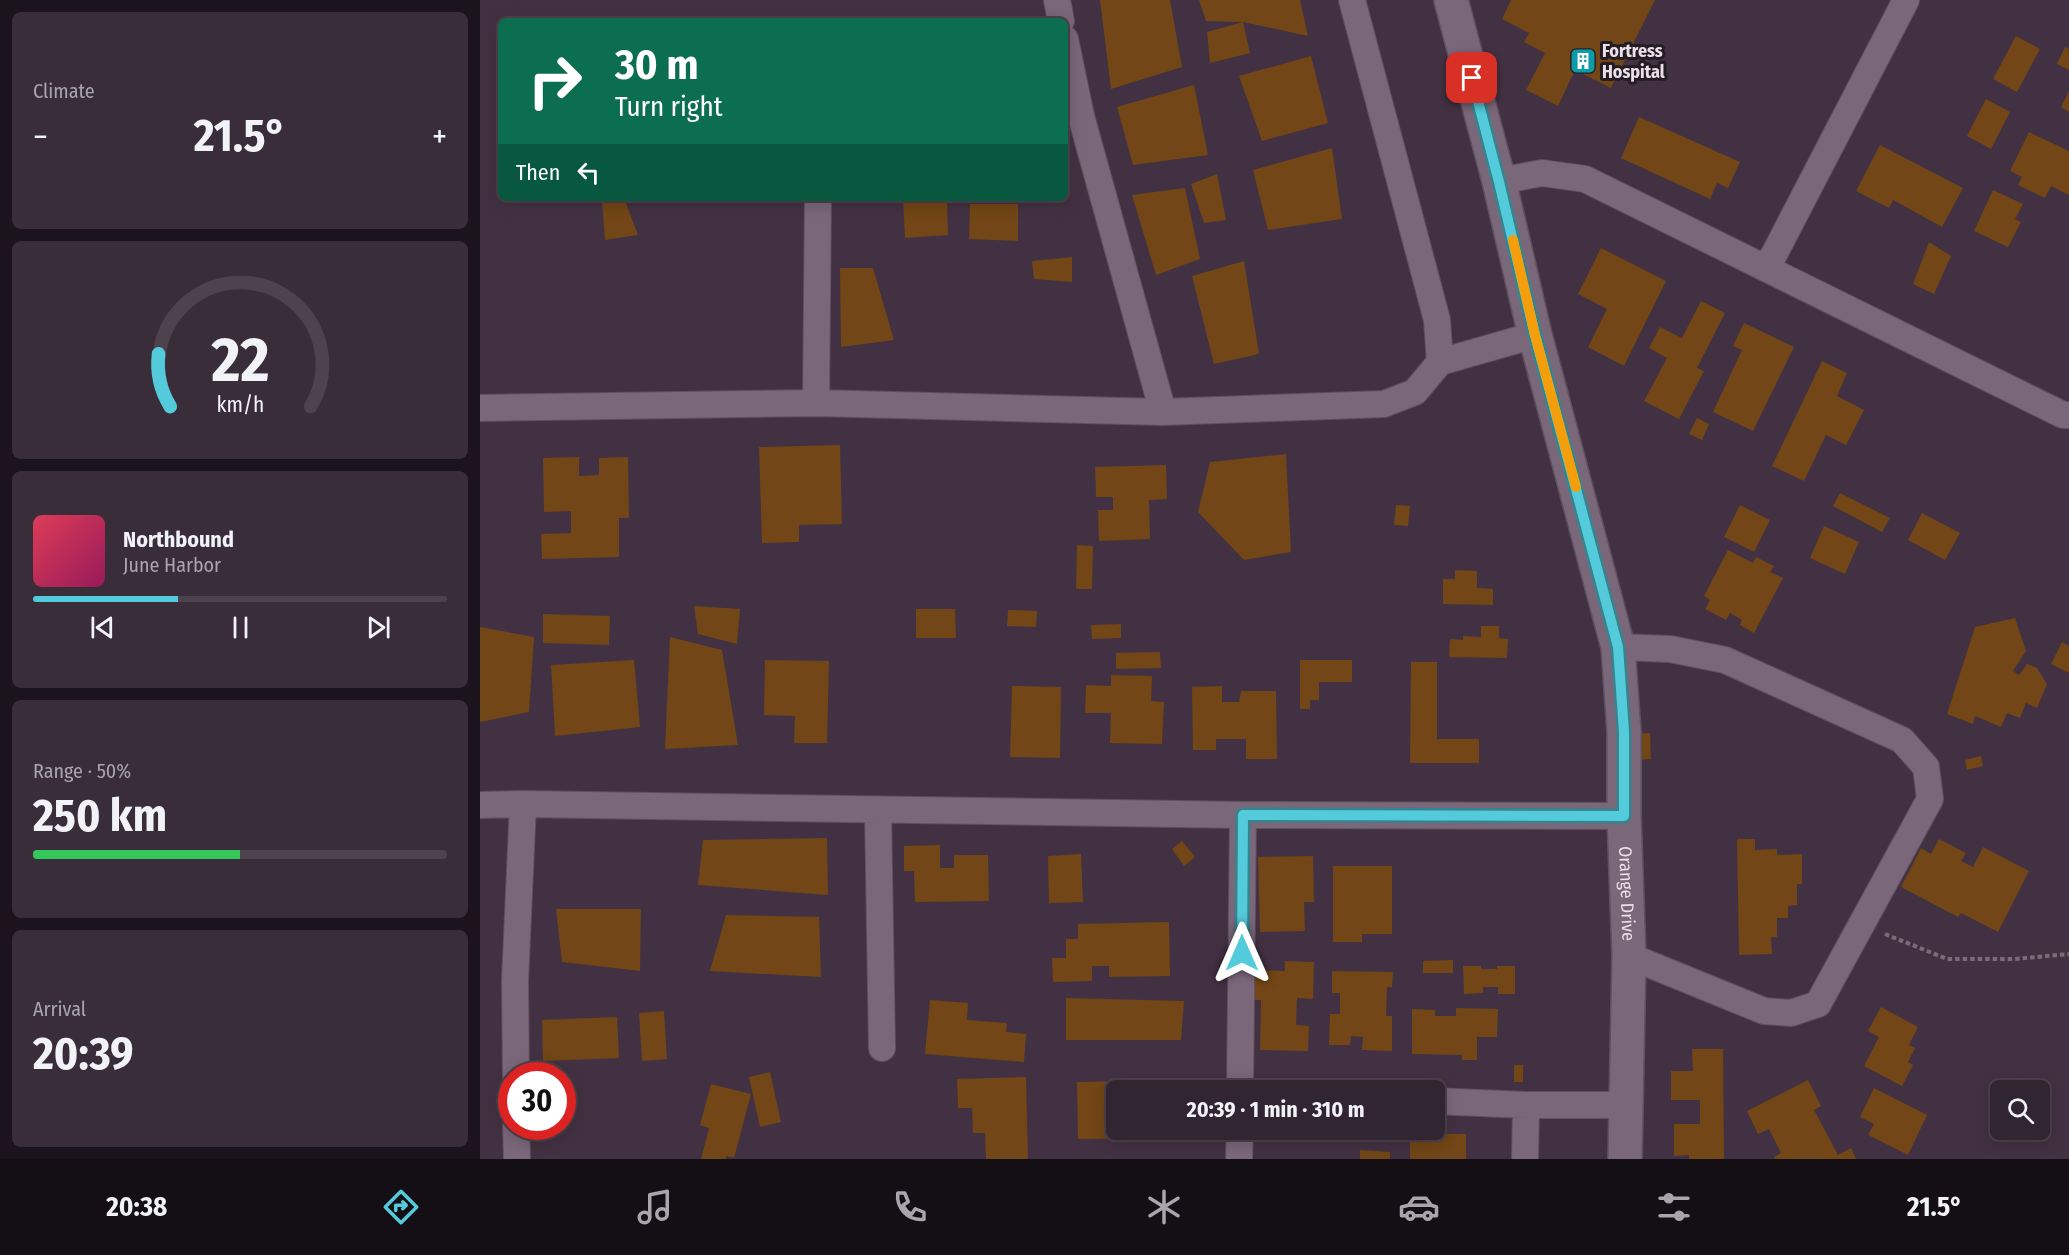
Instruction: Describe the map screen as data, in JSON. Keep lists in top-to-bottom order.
{
  "streets": {
    "street": ["Orange Drive"]
  },
  "places": {
    "building": ["Fortress Hospital"]
  },
  "page": {
    "tile": [
      "Climate",
      ["Range · 50%", "250 km"],
      ["Arrival", "20:39"]
    ],
    "turn": ["30 m", "Turn right"],
    "heat": ["−", "21.5°", "+"],
    "then": "Then",
    "song": ["Northbound", "June Harbor"],
    "limit": "30",
    "trip": "20:39 · 1 min · 310 m",
    "tabs": ["20:38", "21.5°"],
    "gauge": ["22", "km/h"]
  }
}
